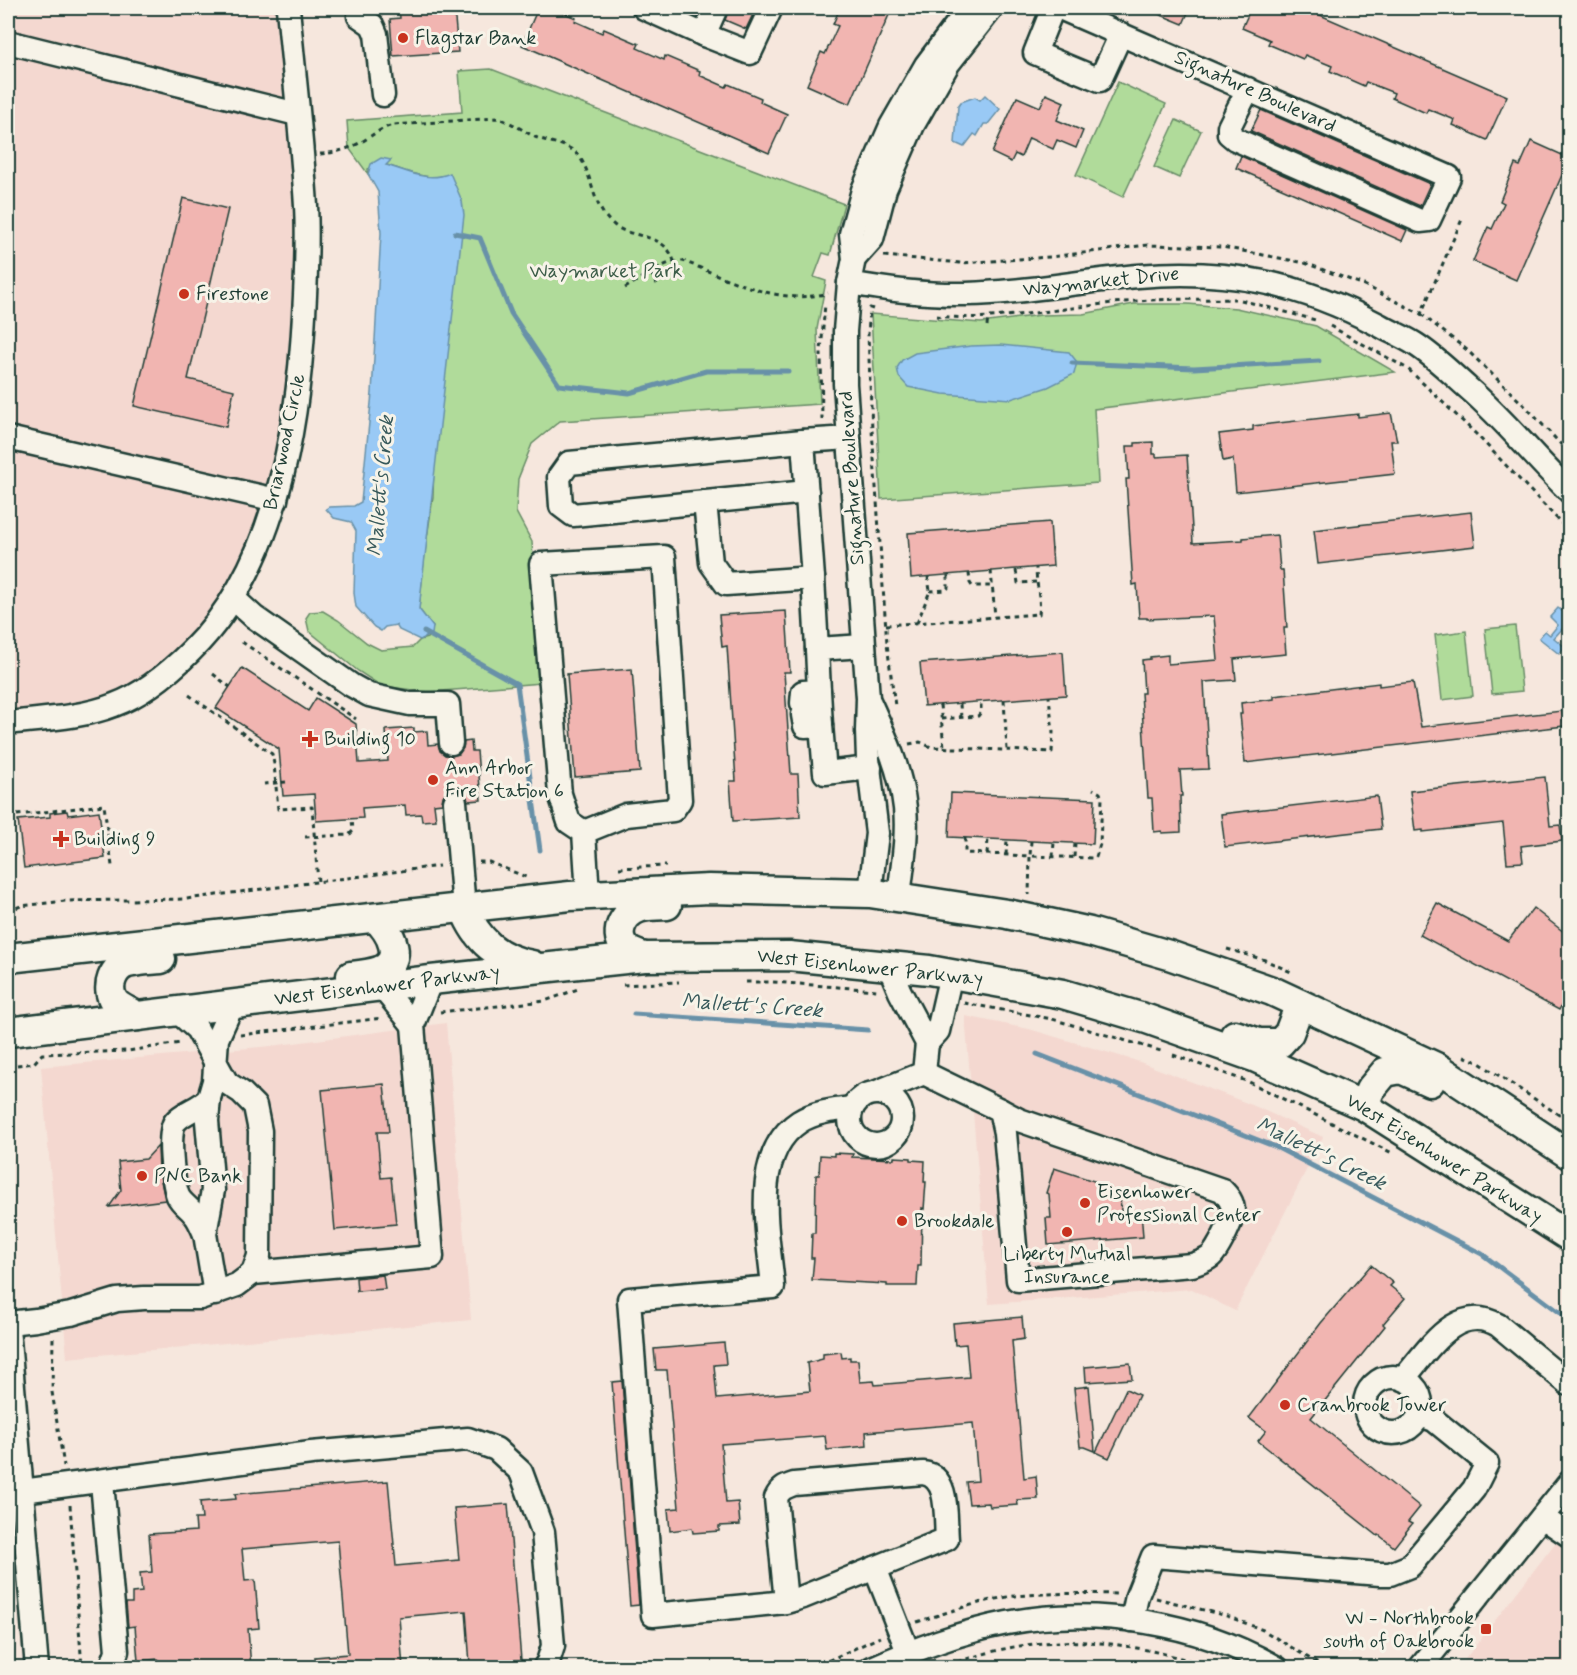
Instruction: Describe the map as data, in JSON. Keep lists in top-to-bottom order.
{
  "streets": {
    "main road": ["West Eisenhower Parkway"],
    "street": ["Signature Boulevard", "Waymarket Drive", "Briarwood Circle"]
  },
  "crossings": [
    ["Signature Boulevard", "Waymarket Drive"]
  ],
  "water": ["Mallett's Creek"],
  "parks": ["Waymarket Park"],
  "places": {
    "other": [
      "Flagstar Bank",
      "Firestone",
      "Ann Arbor Fire Station 6",
      "PNC Bank",
      "Eisenhower Professional Center",
      "Brookdale",
      "Liberty Mutual Insurance",
      "Cranbrook Tower"
    ],
    "health": ["Building 10", "Building 9"],
    "transit": ["W - Northbrook south of Oakbrook"]
  }
}
